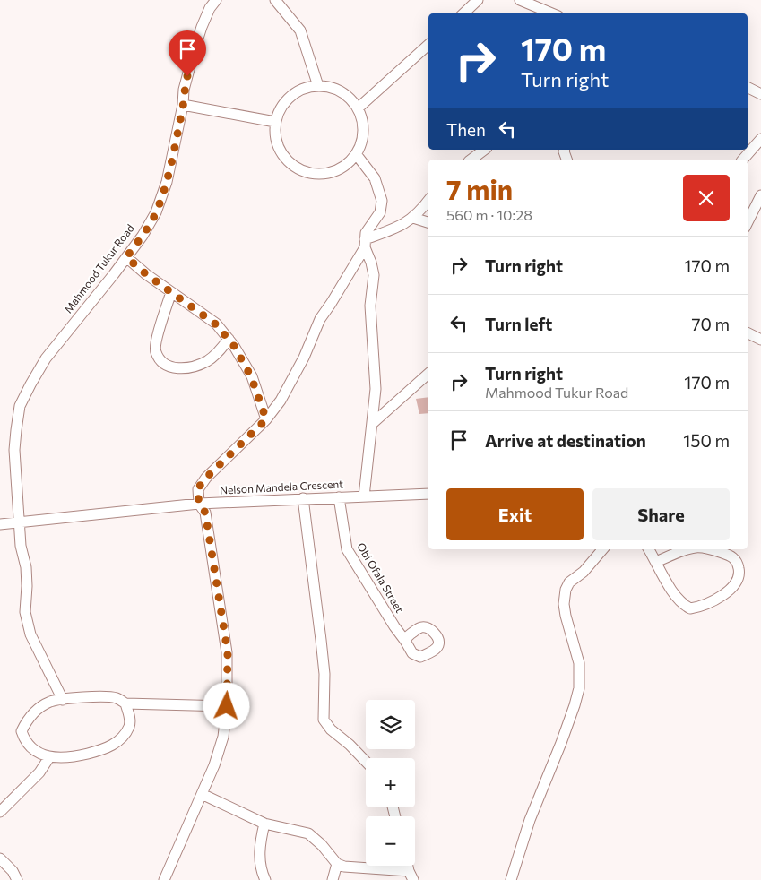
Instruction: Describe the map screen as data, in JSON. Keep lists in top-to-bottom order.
{
  "streets": {
    "street": ["Mahmood Tukur Road", "Nelson Mandela Crescent", "Obi Ofala Street"]
  },
  "crossings": [
    ["Mahmood Tukur Road", "Nelson Mandela Crescent"],
    ["Nelson Mandela Crescent", "Obi Ofala Street"]
  ],
  "page": {
    "turn": ["170 m", "Turn right"],
    "then": "Then",
    "heading": ["7 min", "560 m · 10:28"],
    "list": [
      {
        "name": "Turn right",
        "value": "170 m"
      },
      {
        "name": "Turn left",
        "value": "70 m"
      },
      {
        "name": "Turn right",
        "note": "Mahmood Tukur Road",
        "value": "170 m"
      },
      {
        "name": "Arrive at destination",
        "value": "150 m"
      }
    ],
    "buttons": ["Exit", "Share"],
    "map_buttons": ["+", "−"]
  }
}
